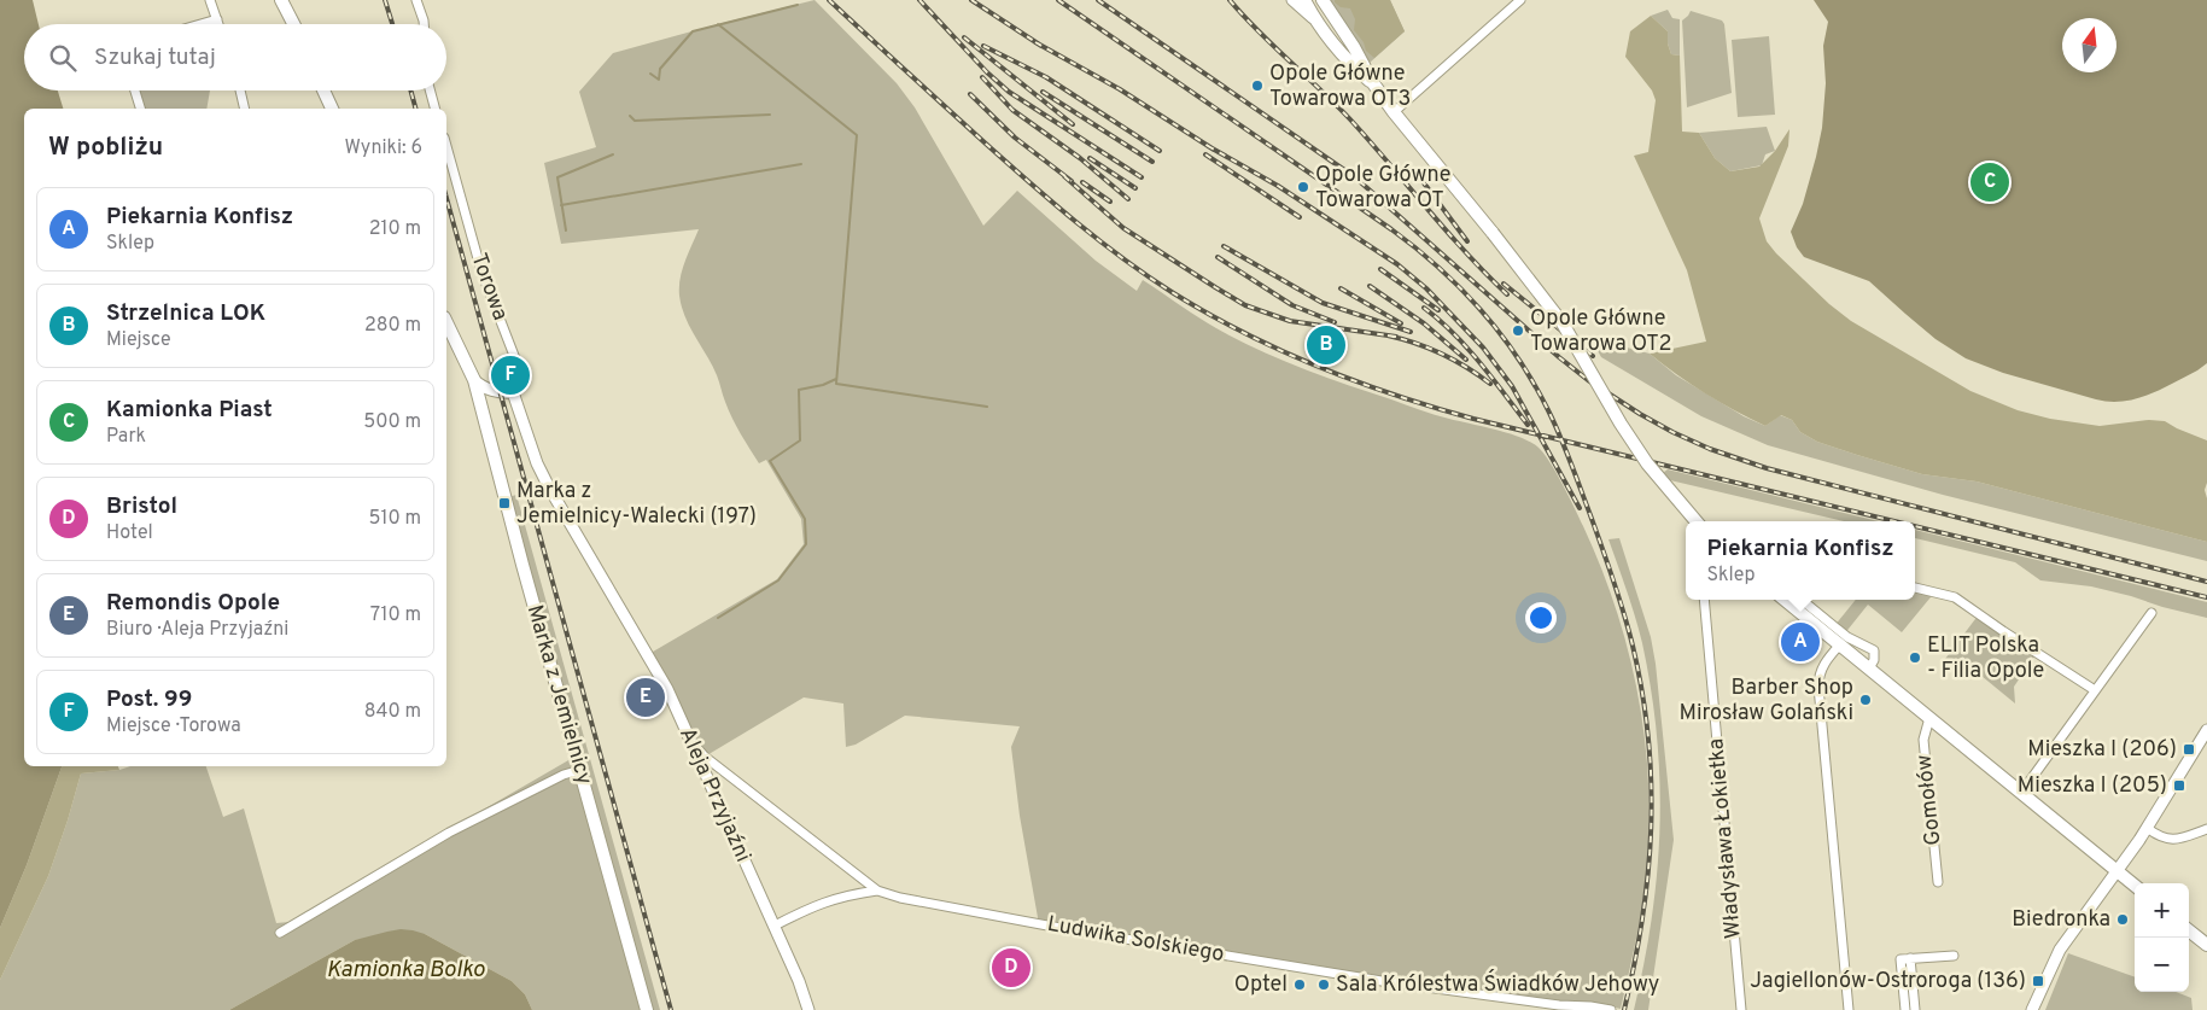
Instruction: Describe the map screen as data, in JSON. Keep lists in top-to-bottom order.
{
  "streets": {
    "main road": ["Marka z Jemielnicy"],
    "street": [
      "Torowa",
      "Aleja Przyjaźni",
      "Gomołów",
      "Władysława Łokietka",
      "Ludwika Solskiego"
    ]
  },
  "crossings": [
    ["Torowa", "Aleja Przyjaźni"],
    ["Aleja Przyjaźni", "Ludwika Solskiego"]
  ],
  "water": ["Kamionka Bolko"],
  "places": {
    "other": [
      "Opole Główne Towarowa OT3",
      "Opole Główne Towarowa OT",
      "Opole Główne Towarowa OT2",
      "ELIT Polska - Filia Opole",
      "Barber Shop Mirosław Golański",
      "Biedronka",
      "Optel",
      "Sala Królestwa Świadków Jehowy"
    ],
    "transit": [
      "Marka z Jemielnicy-Walecki (197)",
      "Mieszka I (206)",
      "Mieszka I (205)",
      "Jagiellonów-Ostroroga (136)"
    ]
  },
  "north": "top",
  "page": {
    "search": "Szukaj tutaj",
    "heading": ["W pobliżu", "Wyniki: 6"],
    "pins": [
      "C",
      "B",
      "F",
      "A",
      "E",
      "D"
    ],
    "list": [
      {
        "mark": "A",
        "name": "Piekarnia Konfisz",
        "note": "Sklep",
        "value": "210 m"
      },
      {
        "mark": "B",
        "name": "Strzelnica LOK",
        "note": "Miejsce",
        "value": "280 m"
      },
      {
        "mark": "C",
        "name": "Kamionka Piast",
        "note": "Park",
        "value": "500 m"
      },
      {
        "mark": "D",
        "name": "Bristol",
        "note": "Hotel",
        "value": "510 m"
      },
      {
        "mark": "E",
        "name": "Remondis Opole",
        "note": "Biuro · Aleja Przyjaźni",
        "value": "710 m"
      },
      {
        "mark": "F",
        "name": "Post. 99",
        "note": "Miejsce · Torowa",
        "value": "840 m"
      }
    ],
    "popup": ["Piekarnia Konfisz", "Sklep"],
    "map_buttons": ["+", "−"]
  }
}
